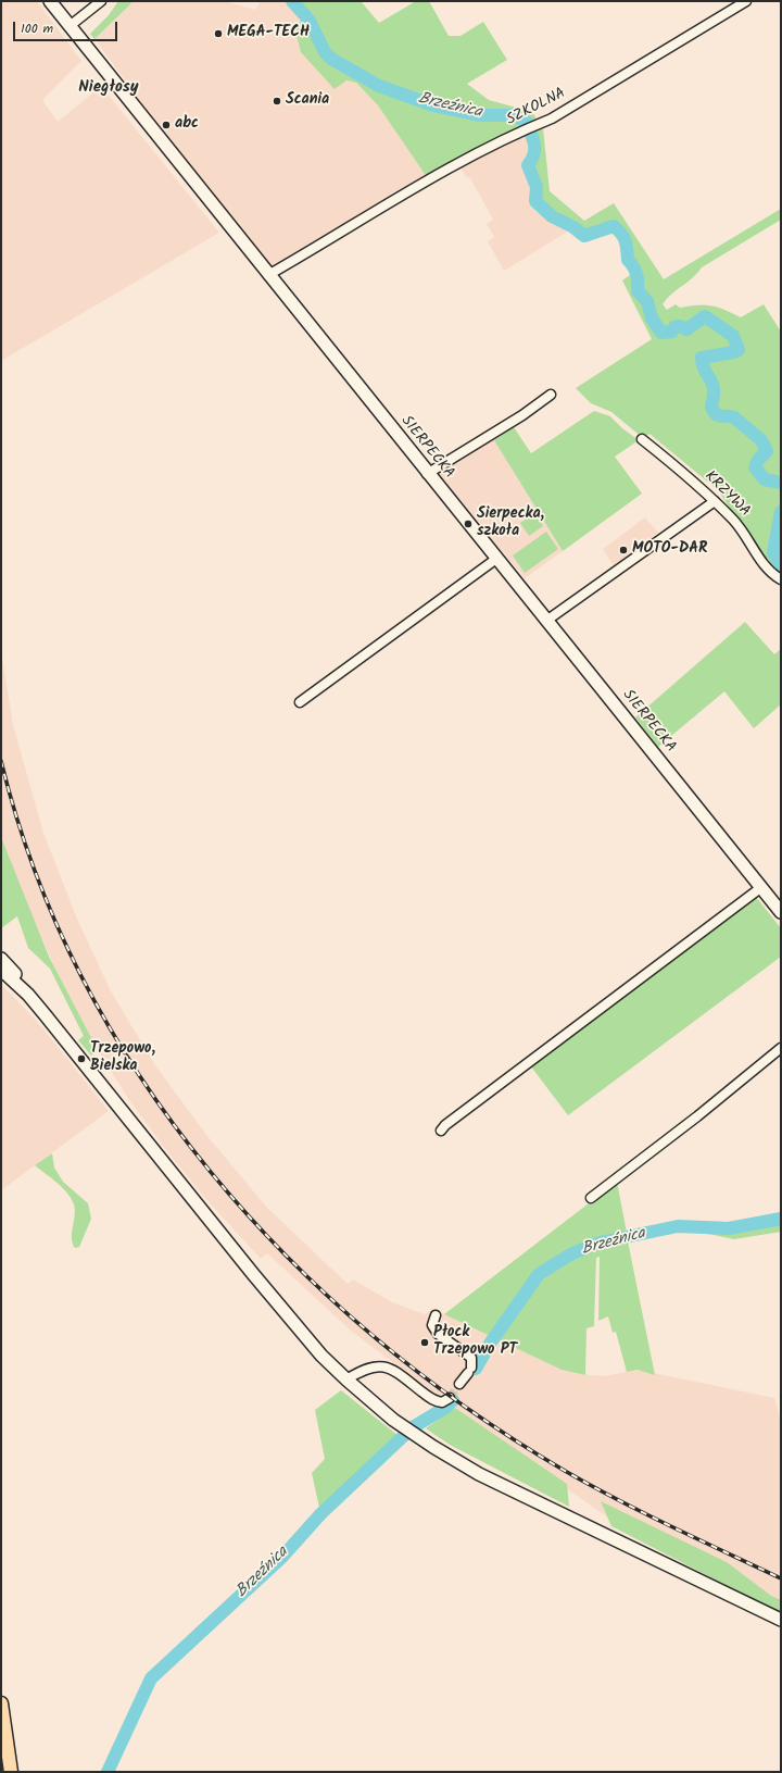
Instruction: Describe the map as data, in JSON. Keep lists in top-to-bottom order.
{
  "streets": {
    "street": ["SZKOLNA", "SIERPECKA", "KRZYWA"]
  },
  "crossings": [
    ["SZKOLNA", "SIERPECKA"]
  ],
  "districts": ["Niegłosy"],
  "water": ["Brzeźnica"],
  "places": [
    "MEGA-TECH",
    "Scania",
    "abc",
    "Sierpecka, szkoła",
    "MOTO-DAR",
    "Trzepowo, Bielska",
    "Płock Trzepowo PT"
  ],
  "scale_bar": "100 m"
}
